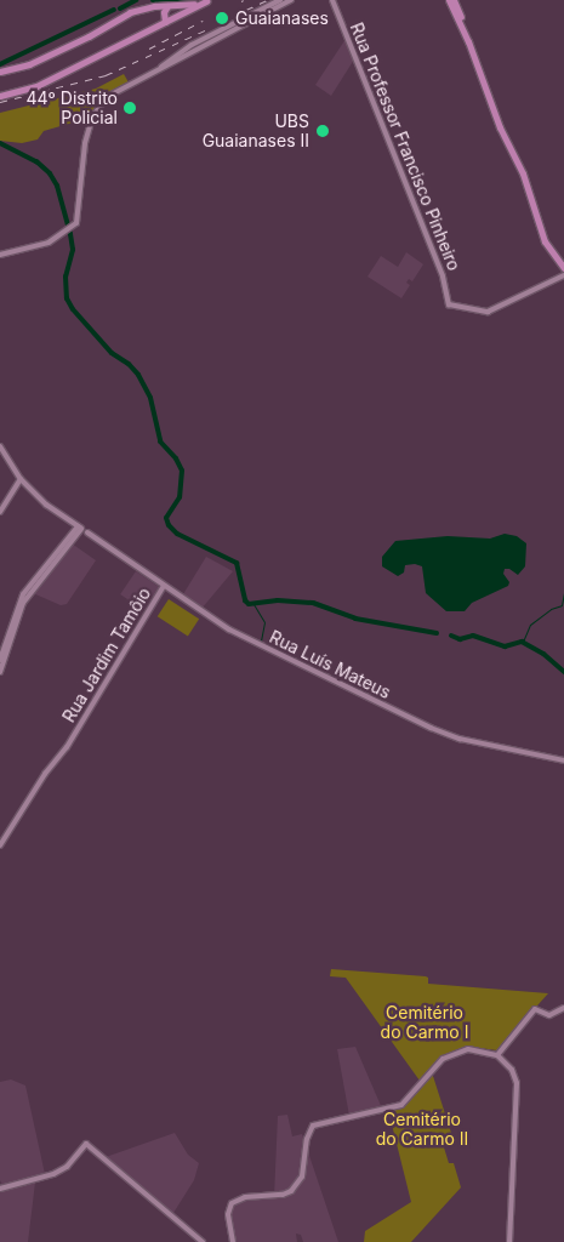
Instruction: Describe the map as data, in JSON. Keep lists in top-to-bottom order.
{
  "streets": {
    "main road": ["Rua Professor Francisco Pinheiro", "Rua Jardim Tamôio", "Rua Luís Mateus"]
  },
  "crossings": [
    ["Rua Jardim Tamôio", "Rua Luís Mateus"]
  ],
  "parks": ["Cemitério do Carmo I", "Cemitério do Carmo II"],
  "places": ["Guaianases", "44º Distrito Policial", "UBS Guaianases II"]
}
